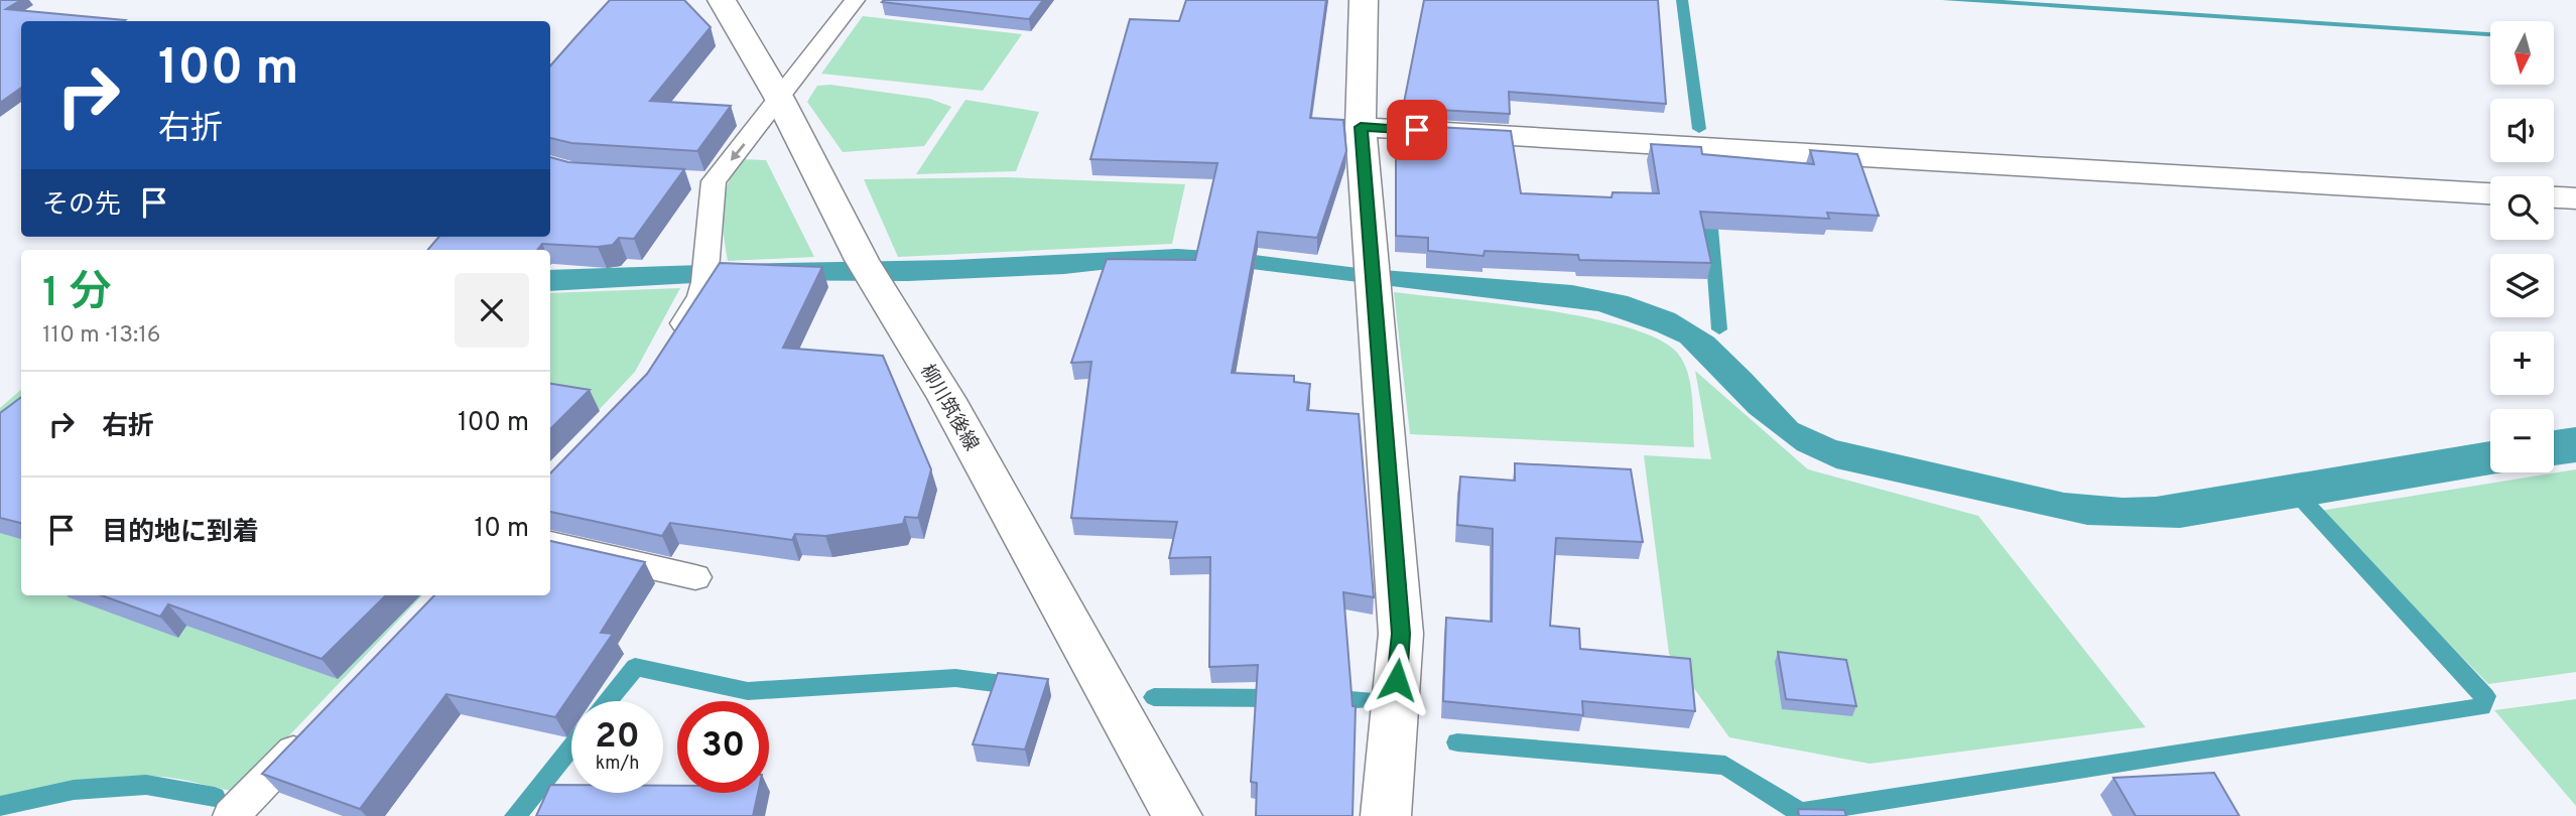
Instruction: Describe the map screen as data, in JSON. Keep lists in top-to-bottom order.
{
  "streets": {
    "street": ["柳川筑後線"]
  },
  "north": "bottom",
  "page": {
    "map_buttons": ["+", "−"],
    "turn": ["100 m", "右折"],
    "then": "その先",
    "heading": ["1 分", "110 m · 13:16"],
    "list": [
      {
        "name": "右折",
        "value": "100 m"
      },
      {
        "name": "目的地に到着",
        "value": "10 m"
      }
    ],
    "speed": "20 km/h",
    "limit": "30"
  }
}
